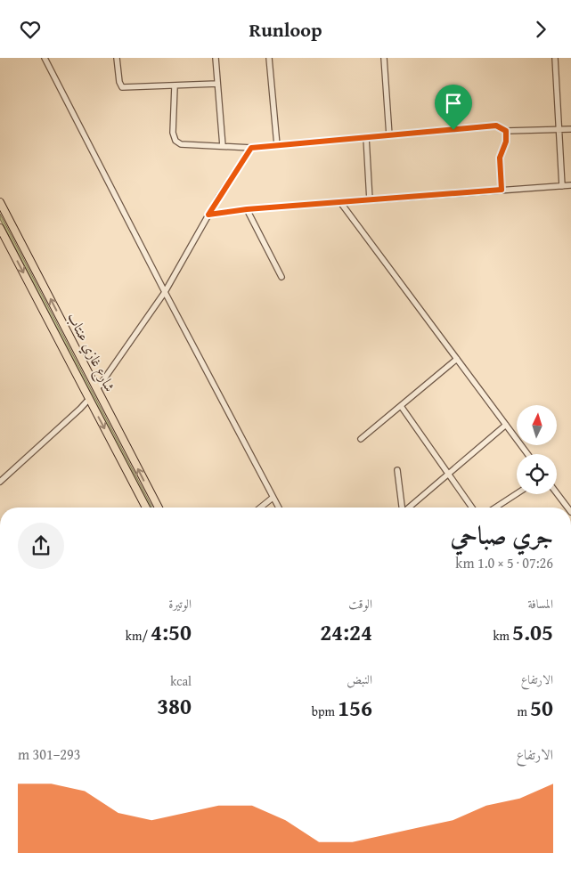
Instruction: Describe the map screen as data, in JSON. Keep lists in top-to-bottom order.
{
  "streets": {
    "highway": ["شارع غازي عنتاب"]
  },
  "north": "top",
  "page": {
    "header": "Runloop",
    "heading": ["جري صباحي", "07:26 · 5 × 1.0 km"],
    "stats": [
      ["المسافة", "5.05 km"],
      ["الوقت", "24:24"],
      ["الوتيرة", "4:50 /km"],
      ["الارتفاع", "50 m"],
      ["النبض", "156 bpm"],
      ["kcal", "380"]
    ],
    "chart": ["الارتفاع", "293–301 m"]
  }
}
